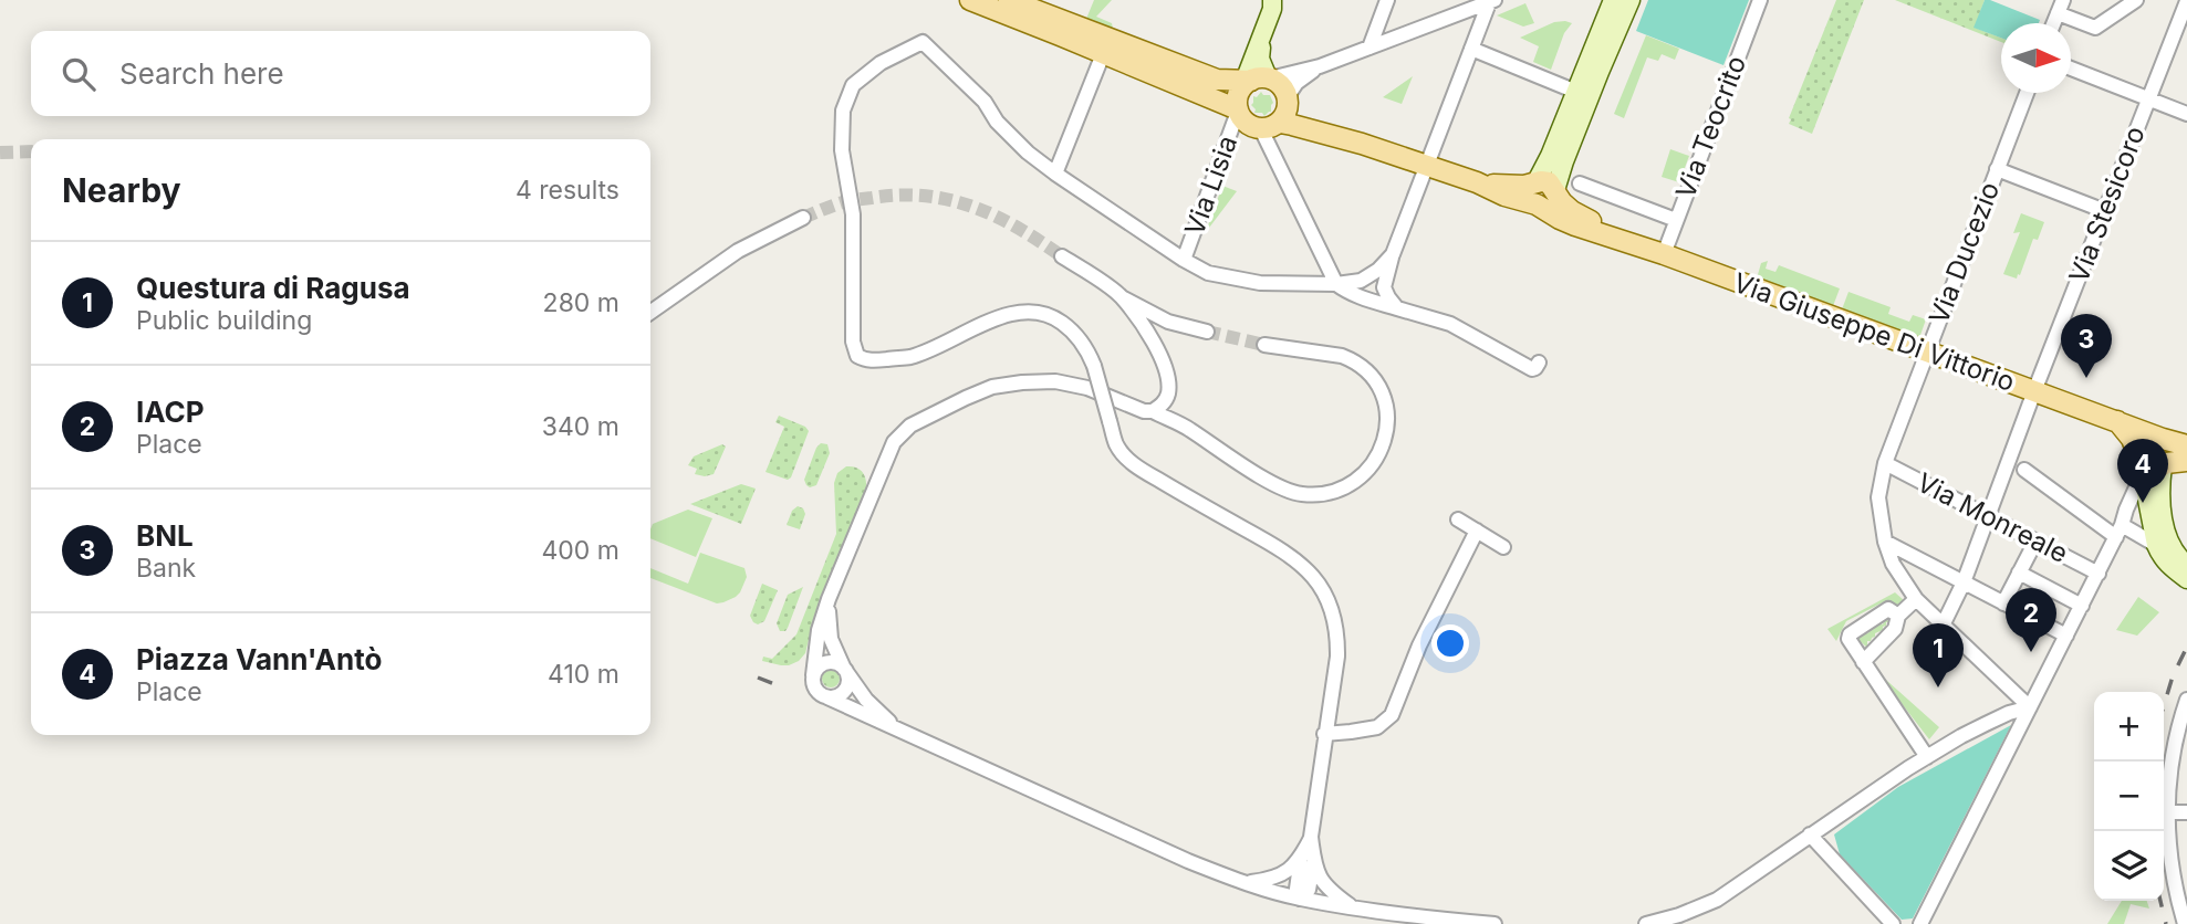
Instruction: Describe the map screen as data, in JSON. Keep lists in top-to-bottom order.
{
  "streets": {
    "main road": ["Via Giuseppe Di Vittorio"],
    "street": [
      "Via Teocrito",
      "Via Lisia",
      "Via Stesicoro",
      "Via Ducezio",
      "Via Monreale"
    ]
  },
  "crossings": [
    ["Via Teocrito", "Via Giuseppe Di Vittorio"],
    ["Via Stesicoro", "Via Ducezio"],
    ["Via Stesicoro", "Via Giuseppe Di Vittorio"],
    ["Via Stesicoro", "Via Monreale"],
    ["Via Ducezio", "Via Giuseppe Di Vittorio"],
    ["Via Ducezio", "Via Monreale"]
  ],
  "north": "right",
  "page": {
    "search": "Search here",
    "heading": ["Nearby", "4 results"],
    "list": [
      {
        "mark": "1",
        "name": "Questura di Ragusa",
        "note": "Public building",
        "value": "280 m"
      },
      {
        "mark": "2",
        "name": "IACP",
        "note": "Place",
        "value": "340 m"
      },
      {
        "mark": "3",
        "name": "BNL",
        "note": "Bank",
        "value": "400 m"
      },
      {
        "mark": "4",
        "name": "Piazza Vann'Antò",
        "note": "Place",
        "value": "410 m"
      }
    ],
    "pins": [
      "3",
      "4",
      "2",
      "1"
    ],
    "map_buttons": ["+", "−"]
  }
}
